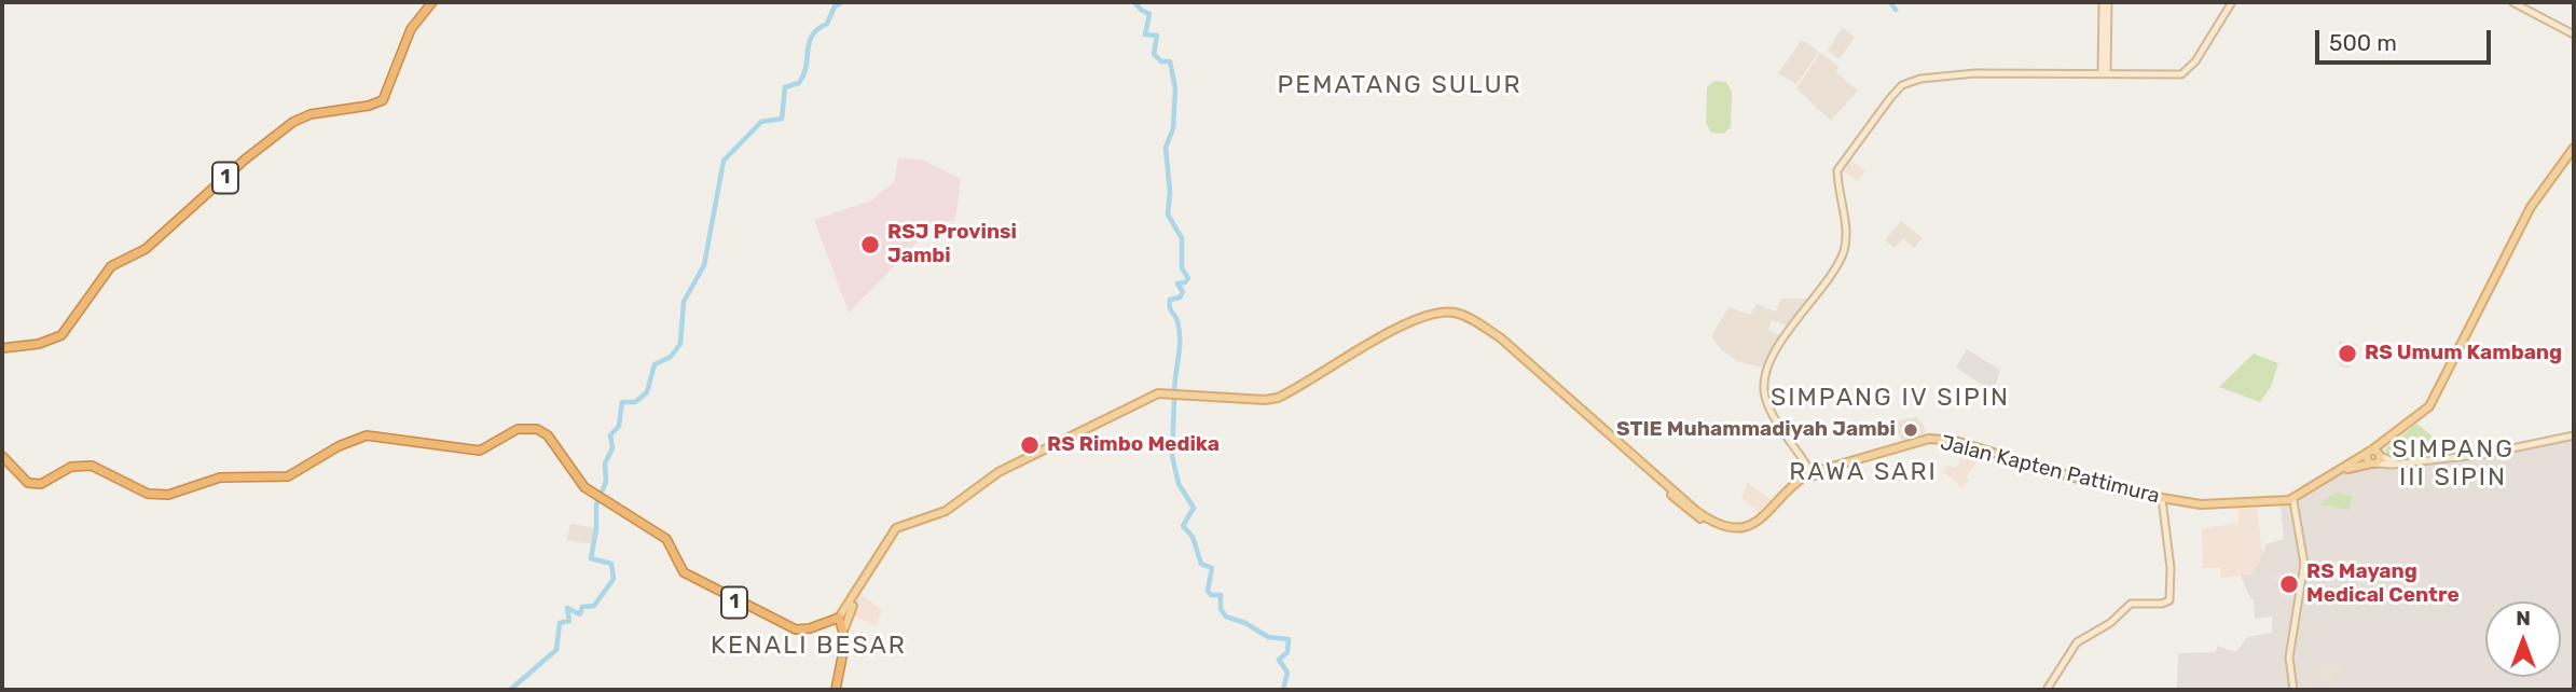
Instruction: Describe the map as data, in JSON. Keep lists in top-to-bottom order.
{
  "streets": {
    "highway": ["1"],
    "main road": ["Jalan Kapten Pattimura"]
  },
  "districts": [
    "PEMATANG SULUR",
    "SIMPANG IV SIPIN",
    "SIMPANG III SIPIN",
    "RAWA SARI",
    "KENALI BESAR"
  ],
  "places": [
    "RSJ Provinsi Jambi",
    "RS Umum Kambang",
    "STIE Muhammadiyah Jambi",
    "RS Rimbo Medika",
    "RS Mayang Medical Centre"
  ],
  "scale_bar": "500 m",
  "north": "top"
}
